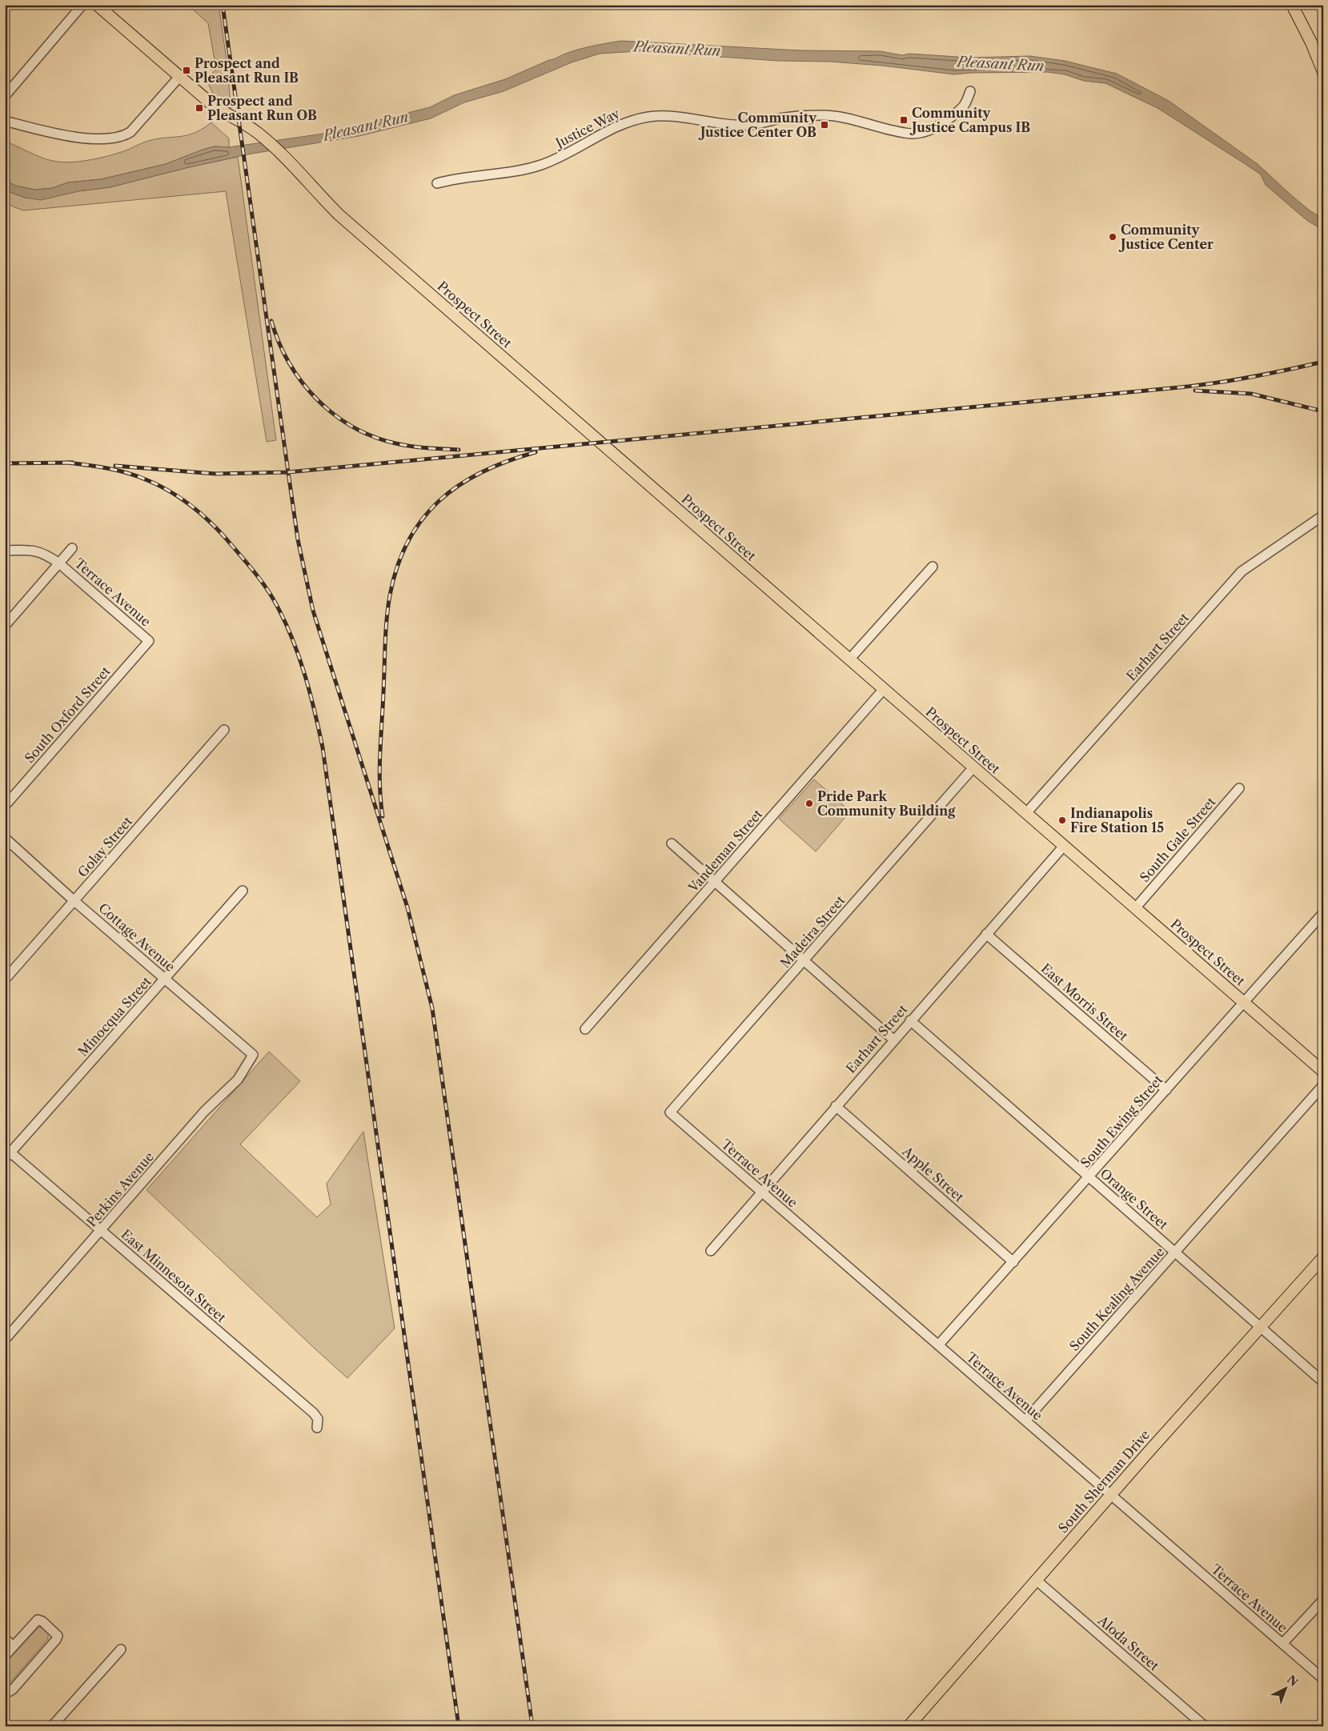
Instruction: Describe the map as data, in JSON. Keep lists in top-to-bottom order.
{
  "streets": {
    "main road": ["Prospect Street", "South Sherman Drive"],
    "street": [
      "Justice Way",
      "Terrace Avenue",
      "Earhart Street",
      "South Oxford Street",
      "South Gale Street",
      "Golay Street",
      "Vandeman Street",
      "Madeira Street",
      "Cottage Avenue",
      "East Morris Street",
      "Minocqua Street",
      "South Ewing Street",
      "Apple Street",
      "Perkins Avenue",
      "Orange Street",
      "East Minnesota Street",
      "South Kealing Avenue",
      "Aloda Street"
    ]
  },
  "crossings": [
    ["Prospect Street", "Earhart Street"],
    ["Prospect Street", "South Gale Street"],
    ["Prospect Street", "Vandeman Street"],
    ["Prospect Street", "Madeira Street"],
    ["Prospect Street", "South Ewing Street"],
    ["Terrace Avenue", "Earhart Street"],
    ["Terrace Avenue", "South Oxford Street"],
    ["Terrace Avenue", "Madeira Street"],
    ["Terrace Avenue", "South Ewing Street"],
    ["Terrace Avenue", "South Kealing Avenue"],
    ["Terrace Avenue", "South Sherman Drive"],
    ["Earhart Street", "East Morris Street"],
    ["Earhart Street", "Apple Street"],
    ["Earhart Street", "Orange Street"],
    ["Golay Street", "Cottage Avenue"],
    ["Cottage Avenue", "Minocqua Street"],
    ["Cottage Avenue", "Perkins Avenue"],
    ["East Morris Street", "South Ewing Street"],
    ["Minocqua Street", "East Minnesota Street"],
    ["South Ewing Street", "Apple Street"],
    ["South Ewing Street", "Orange Street"],
    ["Perkins Avenue", "East Minnesota Street"],
    ["Orange Street", "South Kealing Avenue"],
    ["Orange Street", "South Sherman Drive"],
    ["South Sherman Drive", "Aloda Street"]
  ],
  "water": ["Pleasant Run"],
  "places": {
    "transit": [
      "Prospect and Pleasant Run IB",
      "Prospect and Pleasant Run OB",
      "Community Justice Campus IB",
      "Community Justice Center OB"
    ],
    "other": ["Community Justice Center", "Pride Park Community Building", "Indianapolis Fire Station 15"]
  },
  "north": "top right"
}
